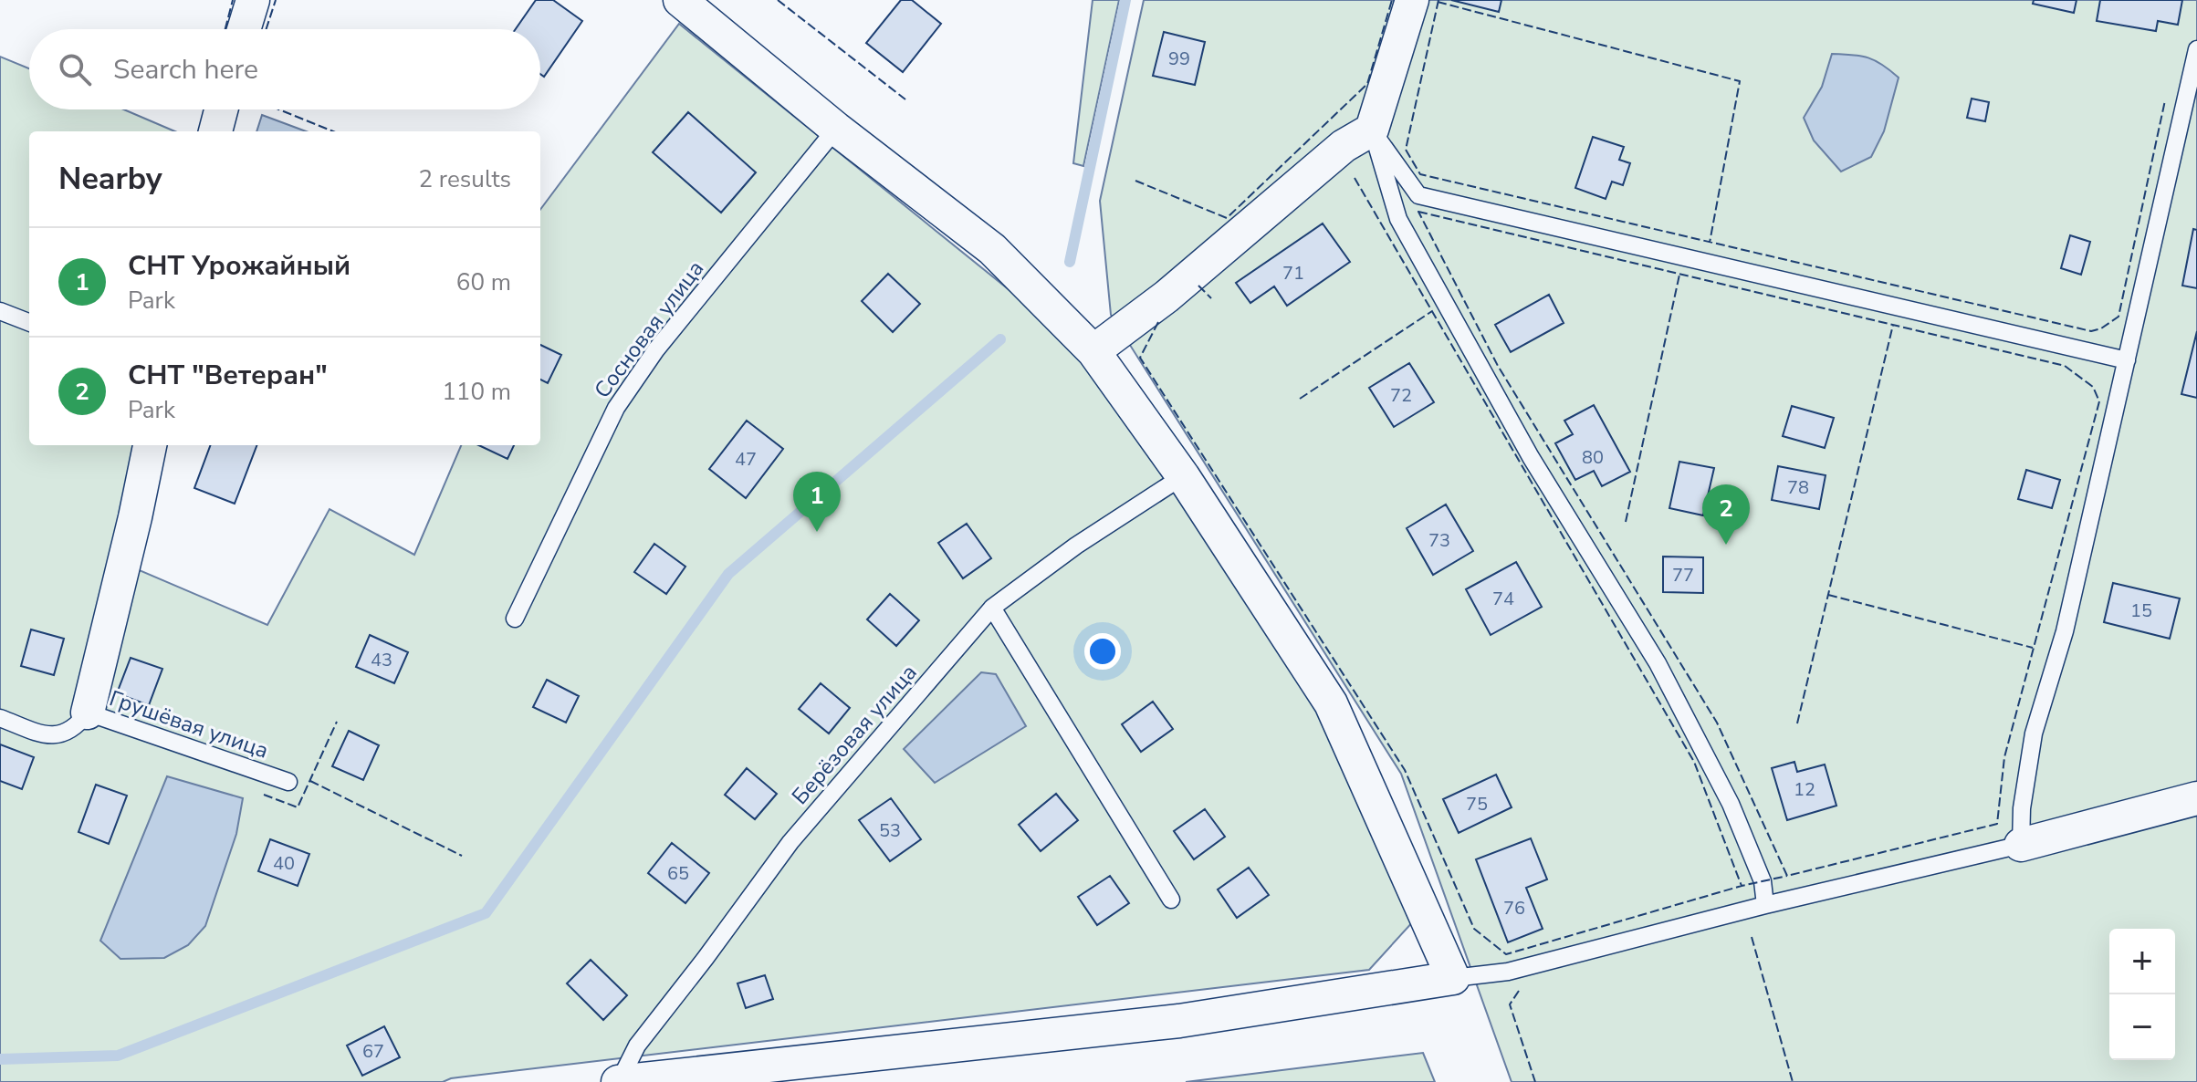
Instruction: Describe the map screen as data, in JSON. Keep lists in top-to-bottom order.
{
  "streets": {
    "lane": ["Сосновая улица", "Грушёвая улица", "Берёзовая улица"]
  },
  "house_numbers": [
    "99",
    "71",
    "72",
    "80",
    "47",
    "78",
    "73",
    "77",
    "74",
    "15",
    "43",
    "12",
    "75",
    "53",
    "40",
    "65",
    "76",
    "67"
  ],
  "page": {
    "search": "Search here",
    "heading": ["Nearby", "2 results"],
    "list": [
      {
        "mark": "1",
        "name": "СНТ Урожайный",
        "note": "Park",
        "value": "60 m"
      },
      {
        "mark": "2",
        "name": "СНТ \"Ветеран\"",
        "note": "Park",
        "value": "110 m"
      }
    ],
    "pins": ["1", "2"],
    "map_buttons": ["+", "−"]
  }
}
